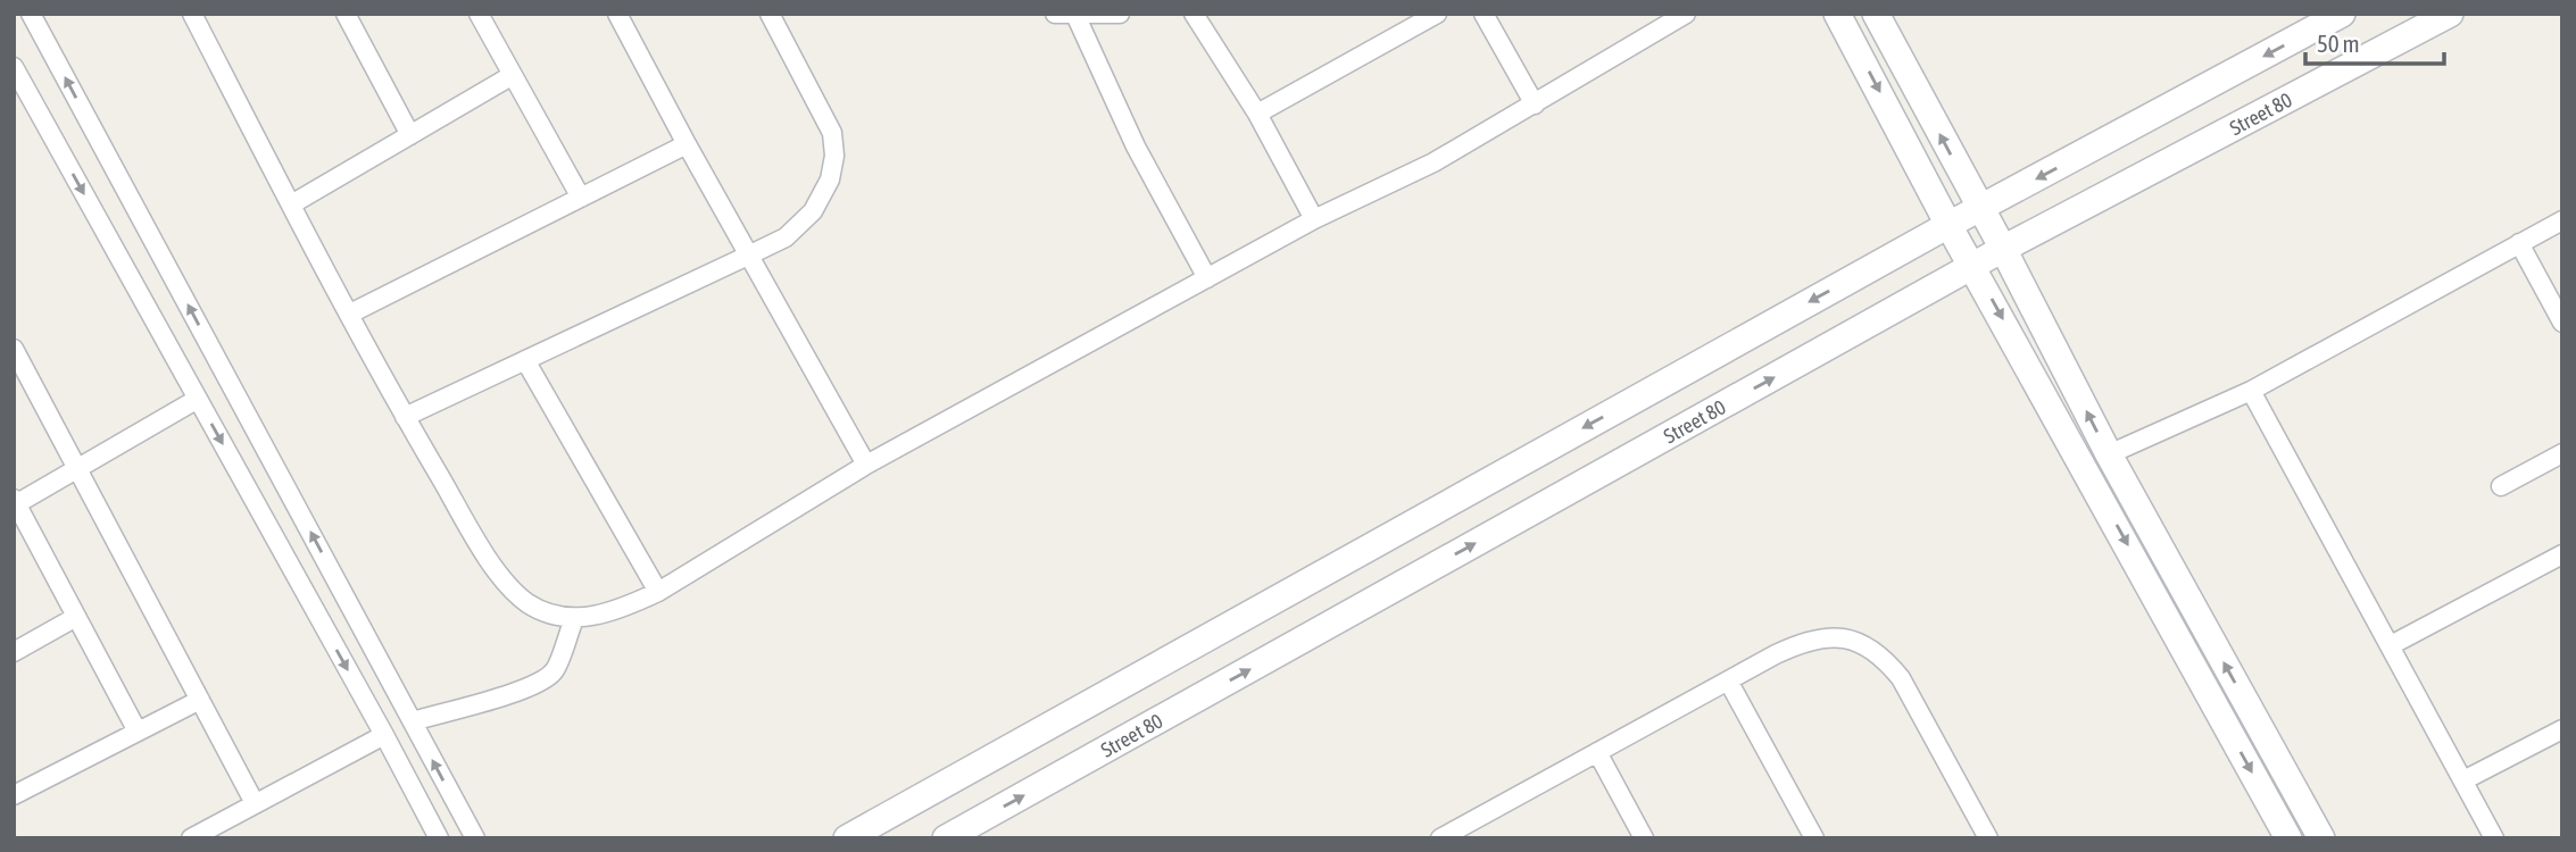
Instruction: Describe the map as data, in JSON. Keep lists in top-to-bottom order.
{
  "streets": {
    "street": ["Street 80"]
  },
  "scale_bar": "50 m"
}
